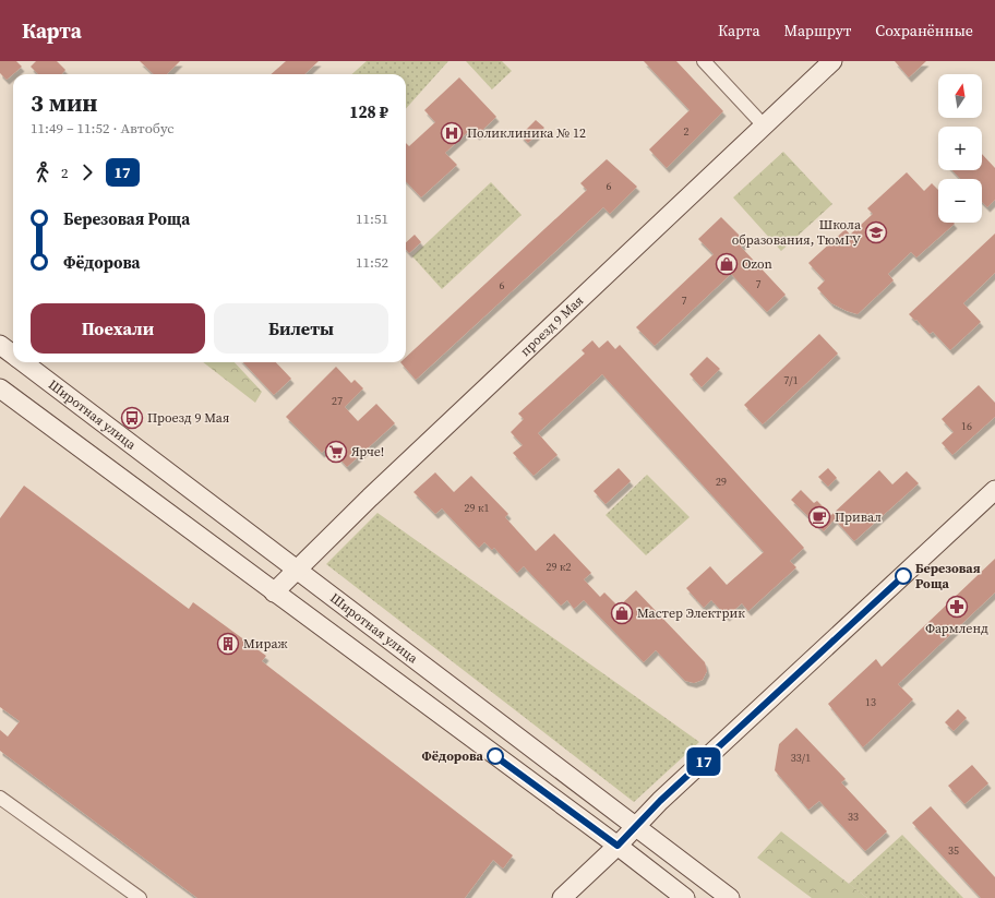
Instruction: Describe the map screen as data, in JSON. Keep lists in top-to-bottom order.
{
  "streets": {
    "main road": ["проезд 9 Мая", "Широтная улица"]
  },
  "crossings": [
    ["проезд 9 Мая", "Широтная улица"]
  ],
  "places": {
    "hospital": ["Поликлиника № 12"],
    "school or university": ["Школа образования, ТюмГУ"],
    "shop": ["Ozon", "Мастер Электрик"],
    "bus stop": ["Проезд 9 Мая"],
    "supermarket": ["Ярче!"],
    "cafe": ["Привал"],
    "other": ["Березовая Роща", "Фёдорова"],
    "pharmacy": ["Фармленд"],
    "building": ["Мираж"]
  },
  "lines": ["bus line 17"],
  "house_numbers": [
    "2",
    "6",
    "7",
    "6",
    "7",
    "7/1",
    "27",
    "16",
    "29",
    "29 к1",
    "29 к2",
    "13",
    "33/1",
    "33",
    "35"
  ],
  "north": "top",
  "page": {
    "header": "Карта",
    "nav": ["Карта", "Маршрут", "Сохранённые"],
    "on_map": "17",
    "map_buttons": ["+", "−"],
    "heading": ["3 мин", "11:49 – 11:52 · Автобус", "128 ₽"],
    "legs": ["2", "17"],
    "list": [
      {
        "name": "Березовая Роща",
        "value": "11:51"
      },
      {
        "name": "Фёдорова",
        "value": "11:52"
      }
    ],
    "buttons": ["Поехали", "Билеты"]
  }
}
